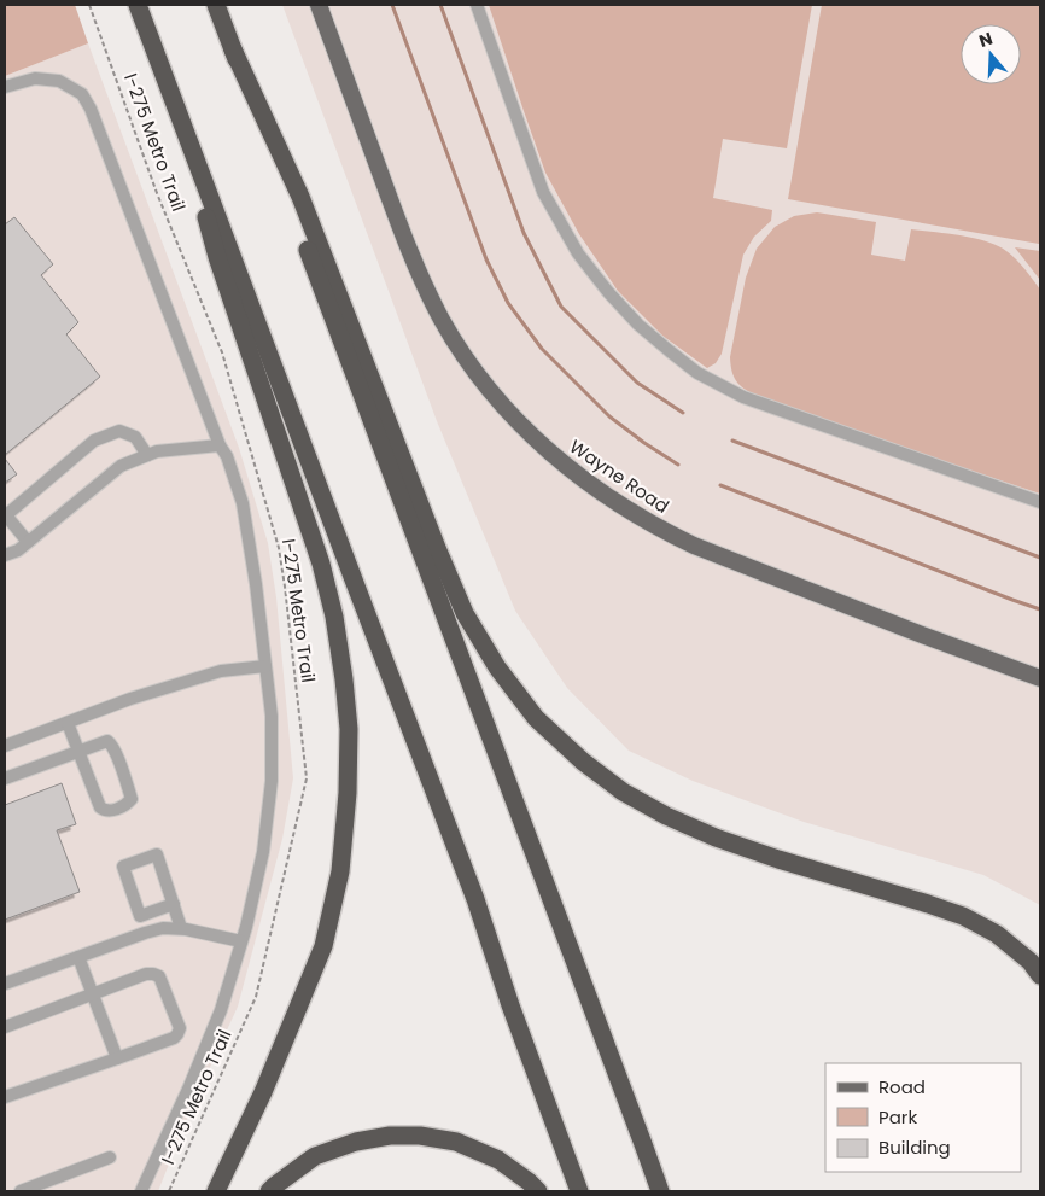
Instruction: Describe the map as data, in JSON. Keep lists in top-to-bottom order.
{
  "streets": {
    "main road": ["Wayne Road"],
    "path": ["I-275 Metro Trail"]
  },
  "legend": ["Road", "Park", "Building"],
  "north": "top"
}
